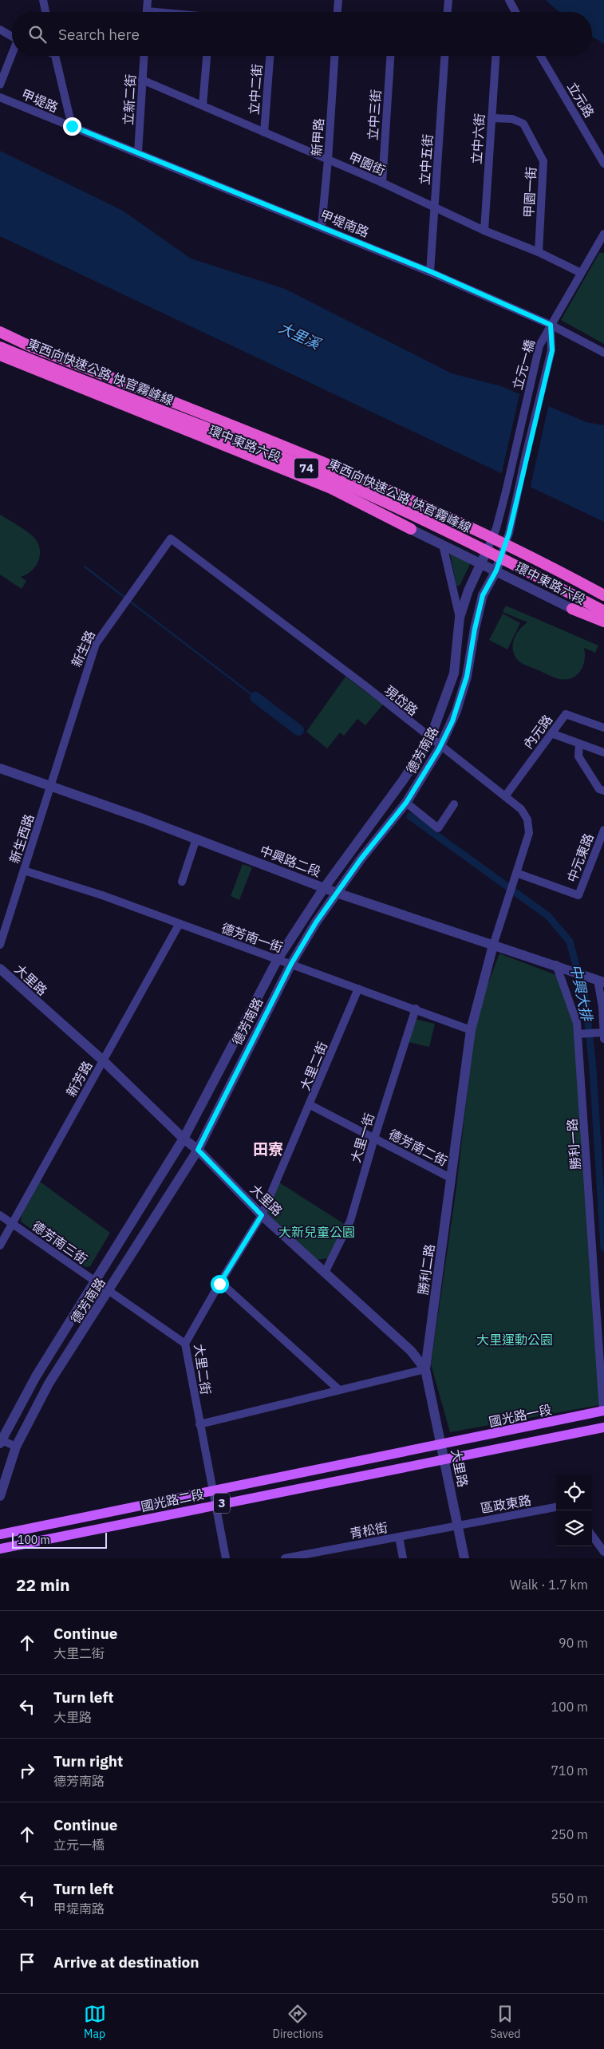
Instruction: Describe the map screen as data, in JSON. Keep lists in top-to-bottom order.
{
  "streets": {
    "highway": ["東西向快速公路 快官霧峰線", "74"],
    "main road": ["國光路一段", "國光路二段", "3"],
    "street": [
      "立中二街",
      "立新二街",
      "立元路",
      "甲堤路",
      "立中三街",
      "新甲路",
      "立中六街",
      "立中五街",
      "甲園街",
      "甲園一街",
      "甲堤南路",
      "立元一橋",
      "環中東路六段",
      "新生路",
      "現岱路",
      "內元路",
      "德芳南路",
      "新生西路",
      "中元東路",
      "中興路二段",
      "德芳南一街",
      "大里路",
      "大里二街",
      "新芳路",
      "大里一街",
      "勝利一路",
      "德芳南二街",
      "德芳南三街",
      "勝利二路",
      "區政東路",
      "青松街"
    ]
  },
  "crossings": [
    ["立中二街", "甲園街"],
    ["立新二街", "甲園街"],
    ["立新二街", "甲堤南路"],
    ["甲堤路", "甲堤南路"],
    ["立中三街", "甲園街"],
    ["新甲路", "甲園街"],
    ["新甲路", "甲堤南路"],
    ["立中六街", "甲園街"],
    ["立中六街", "甲園一街"],
    ["立中五街", "甲園街"],
    ["立中五街", "甲堤南路"],
    ["甲園街", "甲園一街"],
    ["甲堤南路", "立元一橋"],
    ["立元一橋", "環中東路六段"],
    ["立元一橋", "德芳南路"],
    ["東西向快速公路 快官霧峰線", "環中東路六段"],
    ["環中東路六段", "德芳南路"],
    ["新生路", "現岱路"],
    ["新生路", "新生西路"],
    ["新生路", "中興路二段"],
    ["現岱路", "內元路"],
    ["現岱路", "德芳南路"],
    ["現岱路", "中元東路"],
    ["現岱路", "中興路二段"],
    ["現岱路", "勝利二路"],
    ["德芳南路", "中興路二段"],
    ["德芳南路", "德芳南一街"],
    ["德芳南路", "大里路"],
    ["德芳南路", "德芳南三街"],
    ["新生西路", "中興路二段"],
    ["新生西路", "德芳南一街"],
    ["中興路二段", "勝利一路"],
    ["中興路二段", "勝利二路"],
    ["德芳南一街", "大里二街"],
    ["德芳南一街", "新芳路"],
    ["德芳南一街", "大里一街"],
    ["德芳南一街", "勝利二路"],
    ["大里路", "大里二街"],
    ["大里路", "新芳路"],
    ["大里路", "大里一街"],
    ["大里路", "勝利二路"],
    ["大里路", "國光路一段"],
    ["大里路", "國光路二段"],
    ["大里路", "3"],
    ["大里路", "區政東路"],
    ["大里路", "青松街"],
    ["大里二街", "德芳南二街"],
    ["大里二街", "德芳南三街"],
    ["大里二街", "國光路二段"],
    ["新芳路", "德芳南三街"],
    ["大里一街", "德芳南二街"],
    ["勝利一路", "國光路一段"],
    ["德芳南二街", "勝利二路"],
    ["國光路一段", "國光路二段"],
    ["國光路二段", "3"],
    ["區政東路", "青松街"]
  ],
  "districts": ["田寮"],
  "water": ["大里溪", "中興大排"],
  "parks": ["大新兒童公園", "大里運動公園"],
  "scale_bar": "100 m",
  "page": {
    "search": "Search here",
    "scale": "100 m",
    "heading": ["22 min", "Walk · 1.7 km"],
    "list": [
      ["Continue", "大里二街", "90 m"],
      ["Turn left", "大里路", "100 m"],
      ["Turn right", "德芳南路", "710 m"],
      ["Continue", "立元一橋", "250 m"],
      ["Turn left", "甲堤南路", "550 m"],
      "Arrive at destination"
    ],
    "nav": ["Map", "Directions", "Saved"]
  }
}
